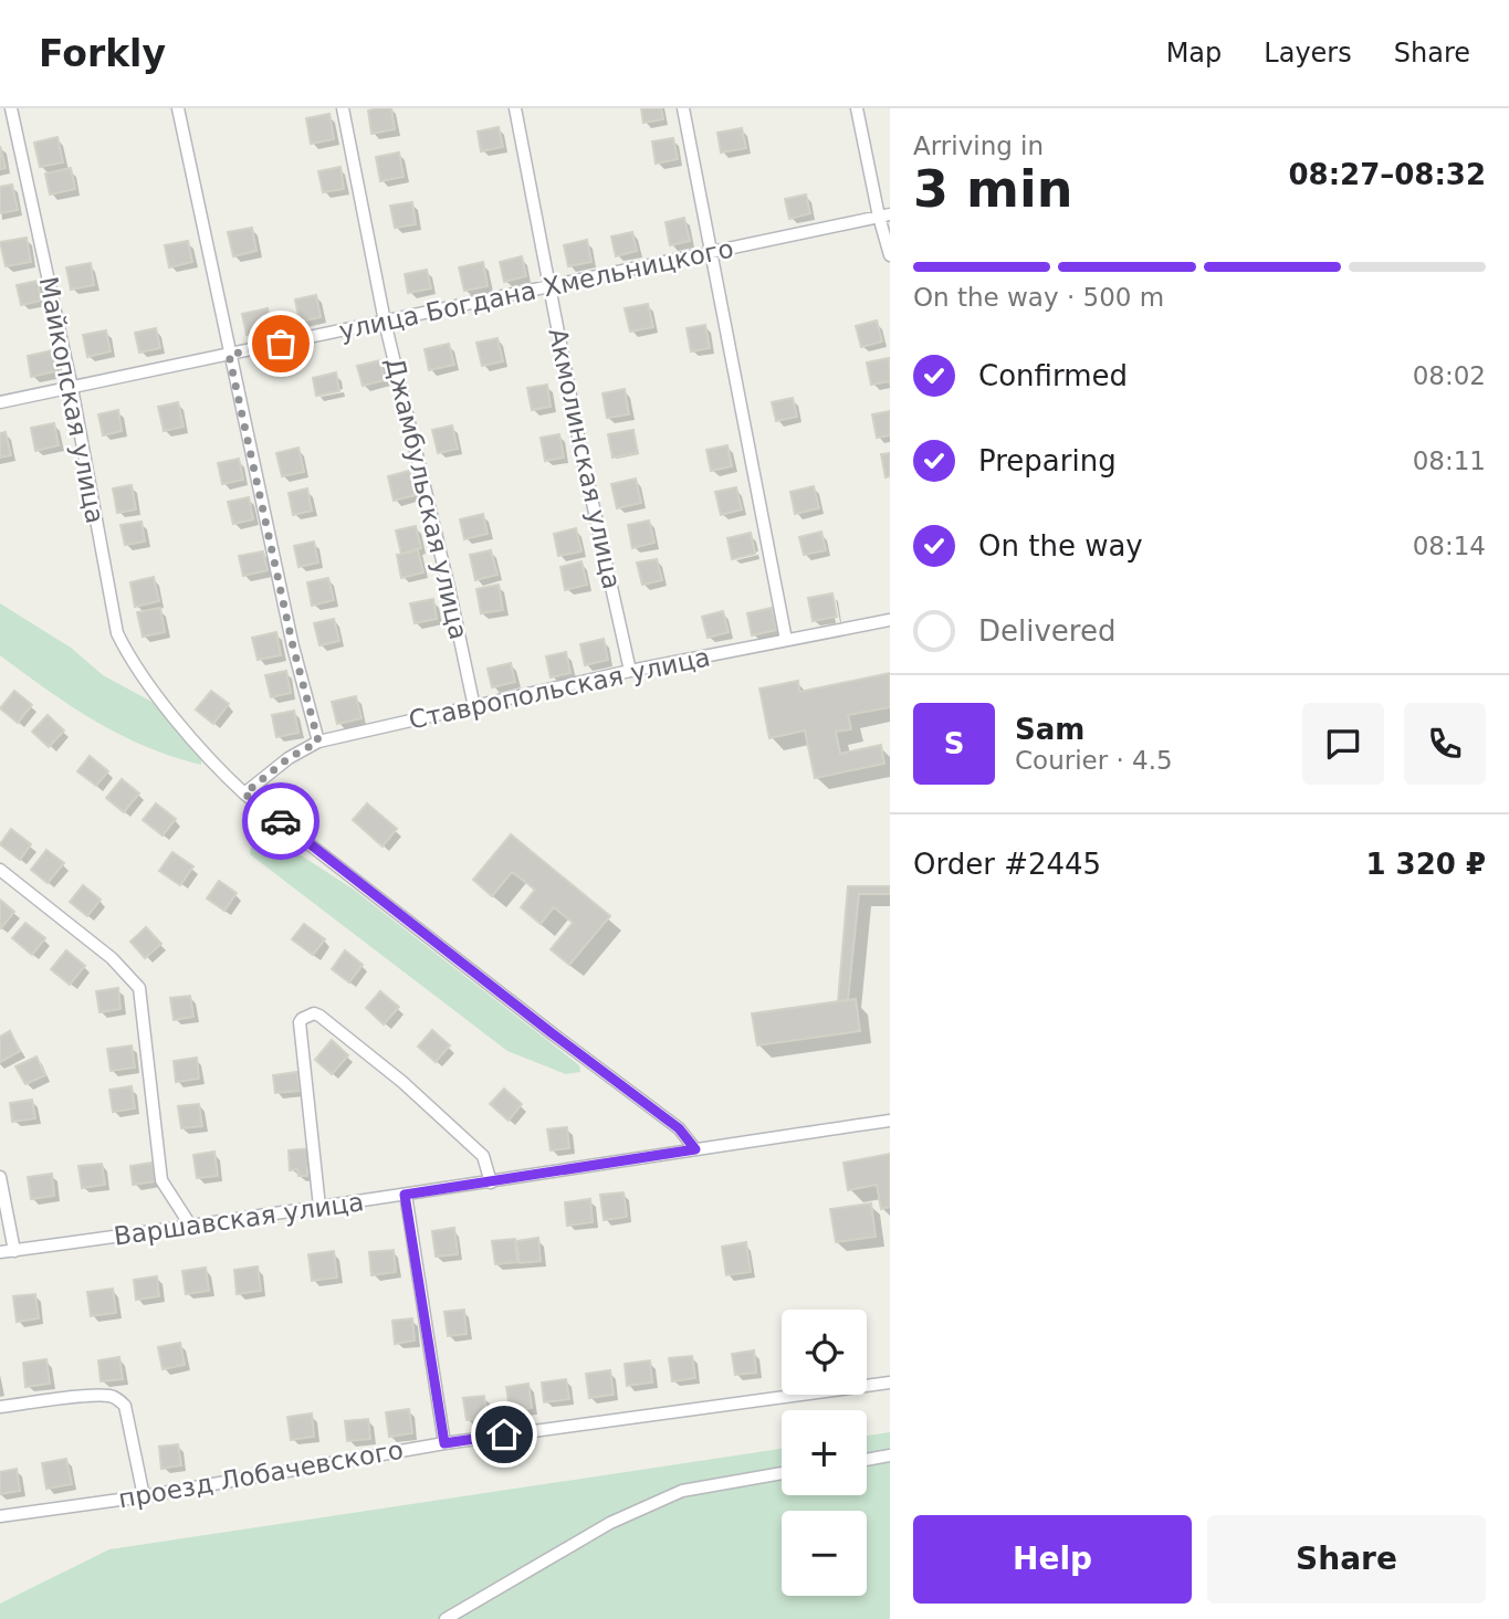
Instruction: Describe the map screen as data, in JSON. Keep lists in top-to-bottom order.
{
  "streets": {
    "street": [
      "улица Богдана Хмельницкого",
      "Майкопская улица",
      "Акмолинская улица",
      "Джамбульская улица",
      "Ставропольская улица",
      "Варшавская улица",
      "проезд Лобачевского"
    ]
  },
  "crossings": [
    ["улица Богдана Хмельницкого", "Майкопская улица"],
    ["улица Богдана Хмельницкого", "Акмолинская улица"],
    ["улица Богдана Хмельницкого", "Джамбульская улица"],
    ["Майкопская улица", "Ставропольская улица"],
    ["Майкопская улица", "Варшавская улица"],
    ["Акмолинская улица", "Ставропольская улица"],
    ["Джамбульская улица", "Ставропольская улица"]
  ],
  "page": {
    "header": "Forkly",
    "nav": ["Map", "Layers", "Share"],
    "heading": ["3 min", "Arriving in", "08:27–08:32"],
    "panel": [
      "Sam",
      "Courier · 4.5",
      "Order #2445",
      "1 320 ₽"
    ],
    "bar": "On the way · 500 m",
    "list": [
      ["Confirmed", "08:02"],
      ["Preparing", "08:11"],
      ["On the way", "08:14"],
      "Delivered"
    ],
    "round": "S",
    "map_buttons": ["+", "−"],
    "buttons": ["Help", "Share"]
  }
}
